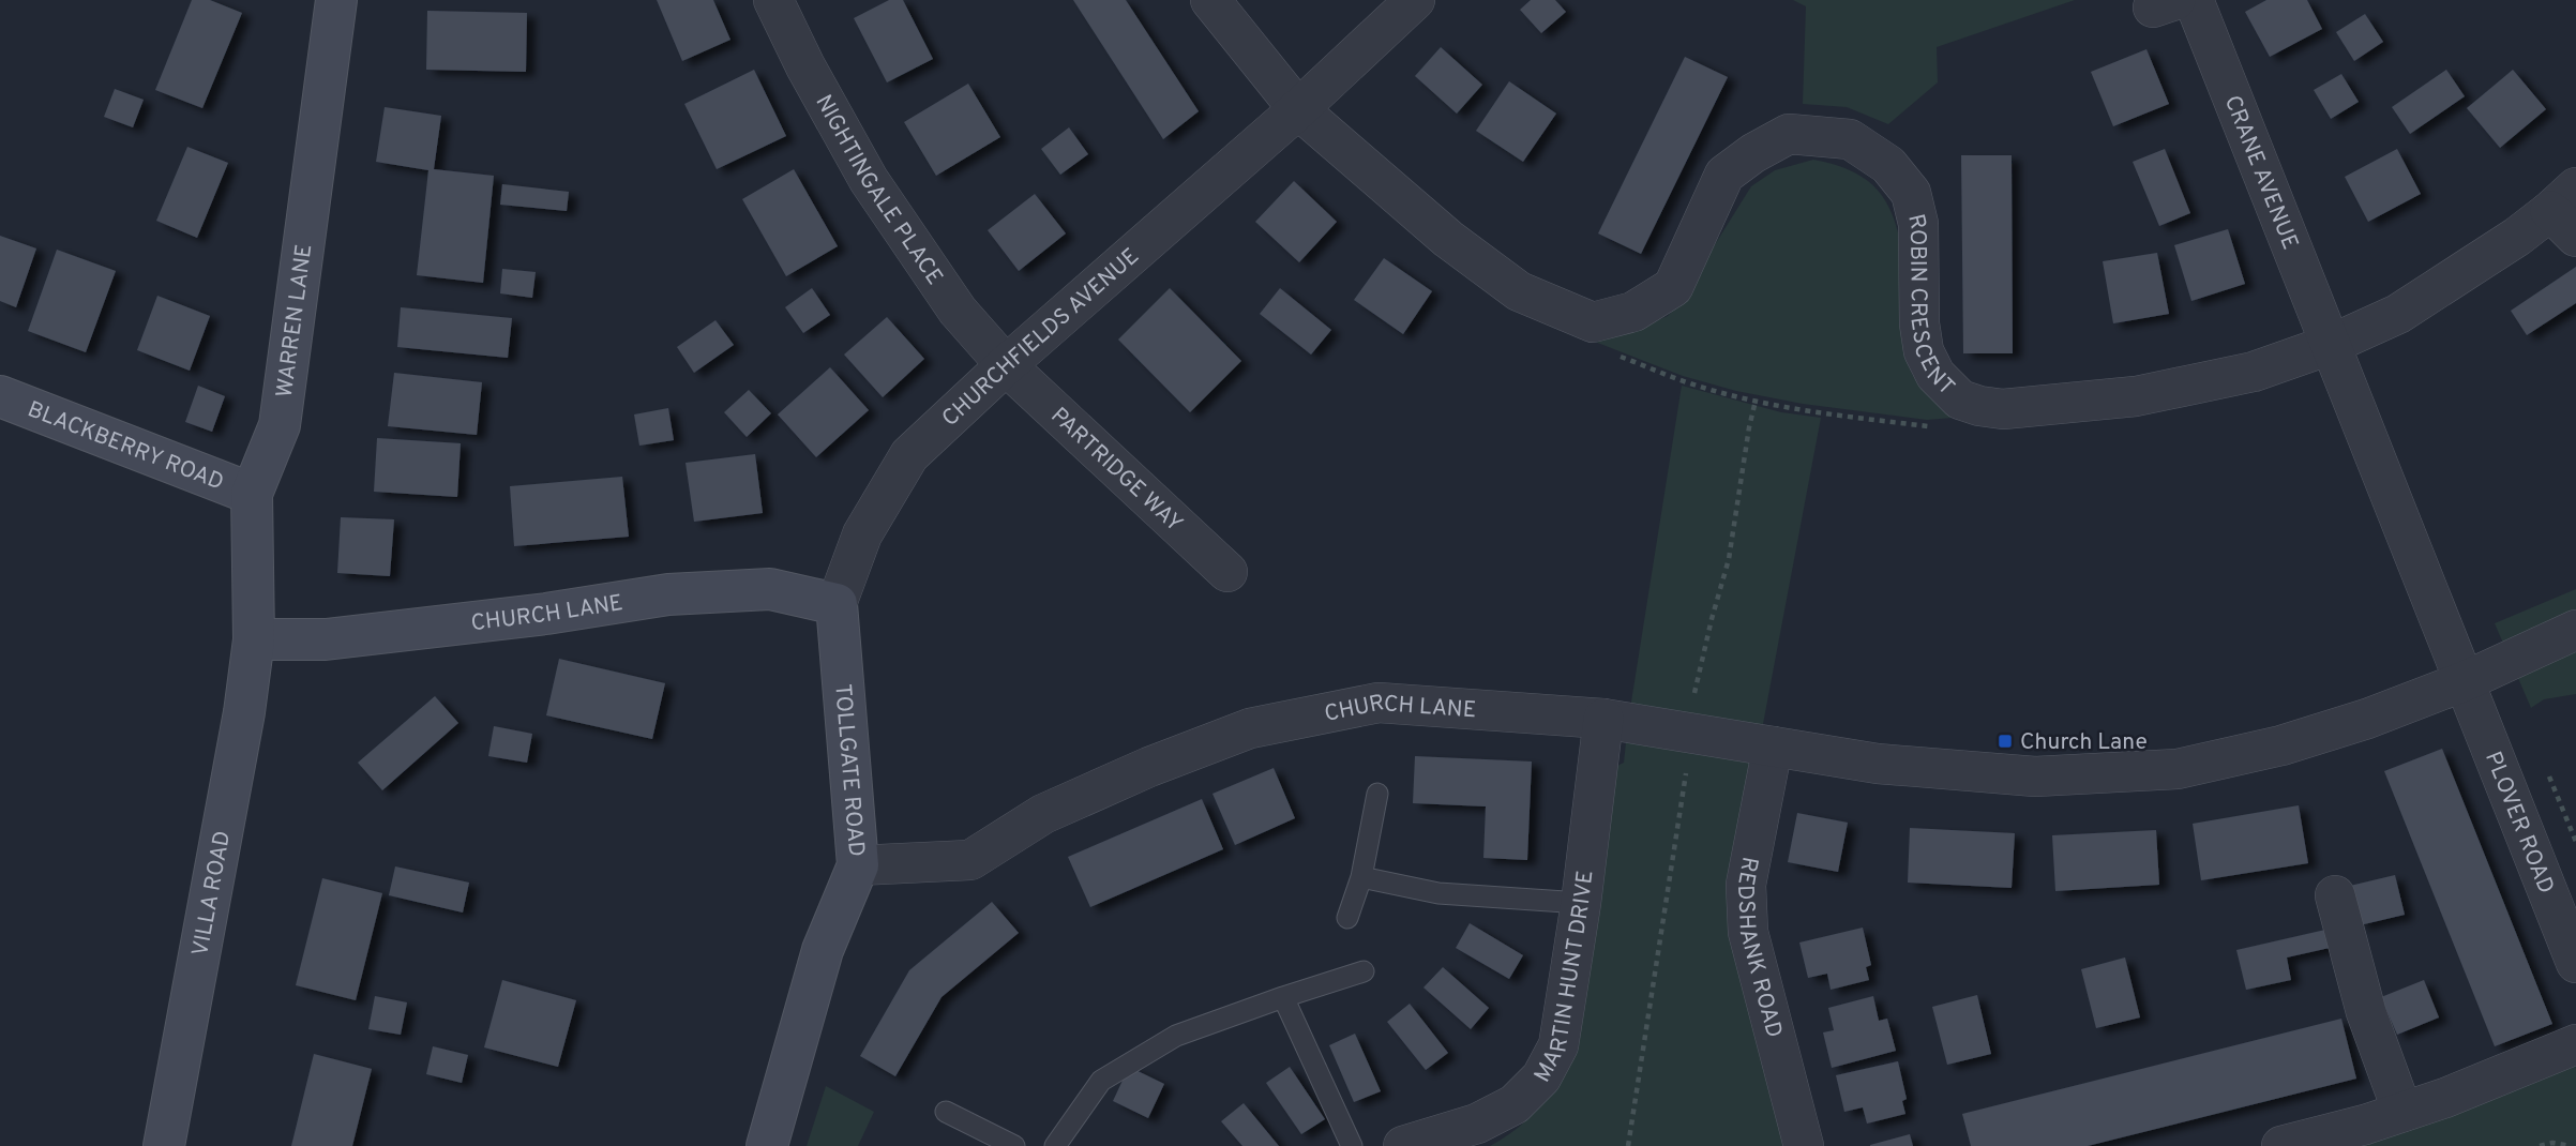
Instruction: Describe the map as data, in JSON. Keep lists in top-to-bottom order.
{
  "streets": {
    "street": [
      "CRANE AVENUE",
      "NIGHTINGALE PLACE",
      "ROBIN CRESCENT",
      "WARREN LANE",
      "CHURCHFIELDS AVENUE",
      "BLACKBERRY ROAD",
      "PARTRIDGE WAY",
      "CHURCH LANE",
      "TOLLGATE ROAD",
      "PLOVER ROAD",
      "VILLA ROAD",
      "REDSHANK ROAD",
      "MARTIN HUNT DRIVE"
    ]
  },
  "crossings": [
    ["CRANE AVENUE", "ROBIN CRESCENT"],
    ["CRANE AVENUE", "CHURCH LANE"],
    ["CRANE AVENUE", "PLOVER ROAD"],
    ["NIGHTINGALE PLACE", "CHURCHFIELDS AVENUE"],
    ["NIGHTINGALE PLACE", "PARTRIDGE WAY"],
    ["WARREN LANE", "BLACKBERRY ROAD"],
    ["WARREN LANE", "CHURCH LANE"],
    ["WARREN LANE", "VILLA ROAD"],
    ["CHURCHFIELDS AVENUE", "PARTRIDGE WAY"],
    ["CHURCHFIELDS AVENUE", "CHURCH LANE"],
    ["CHURCHFIELDS AVENUE", "TOLLGATE ROAD"],
    ["CHURCH LANE", "TOLLGATE ROAD"],
    ["CHURCH LANE", "PLOVER ROAD"],
    ["CHURCH LANE", "VILLA ROAD"],
    ["CHURCH LANE", "REDSHANK ROAD"],
    ["CHURCH LANE", "MARTIN HUNT DRIVE"]
  ],
  "places": {
    "transit": ["Church Lane"]
  }
}
